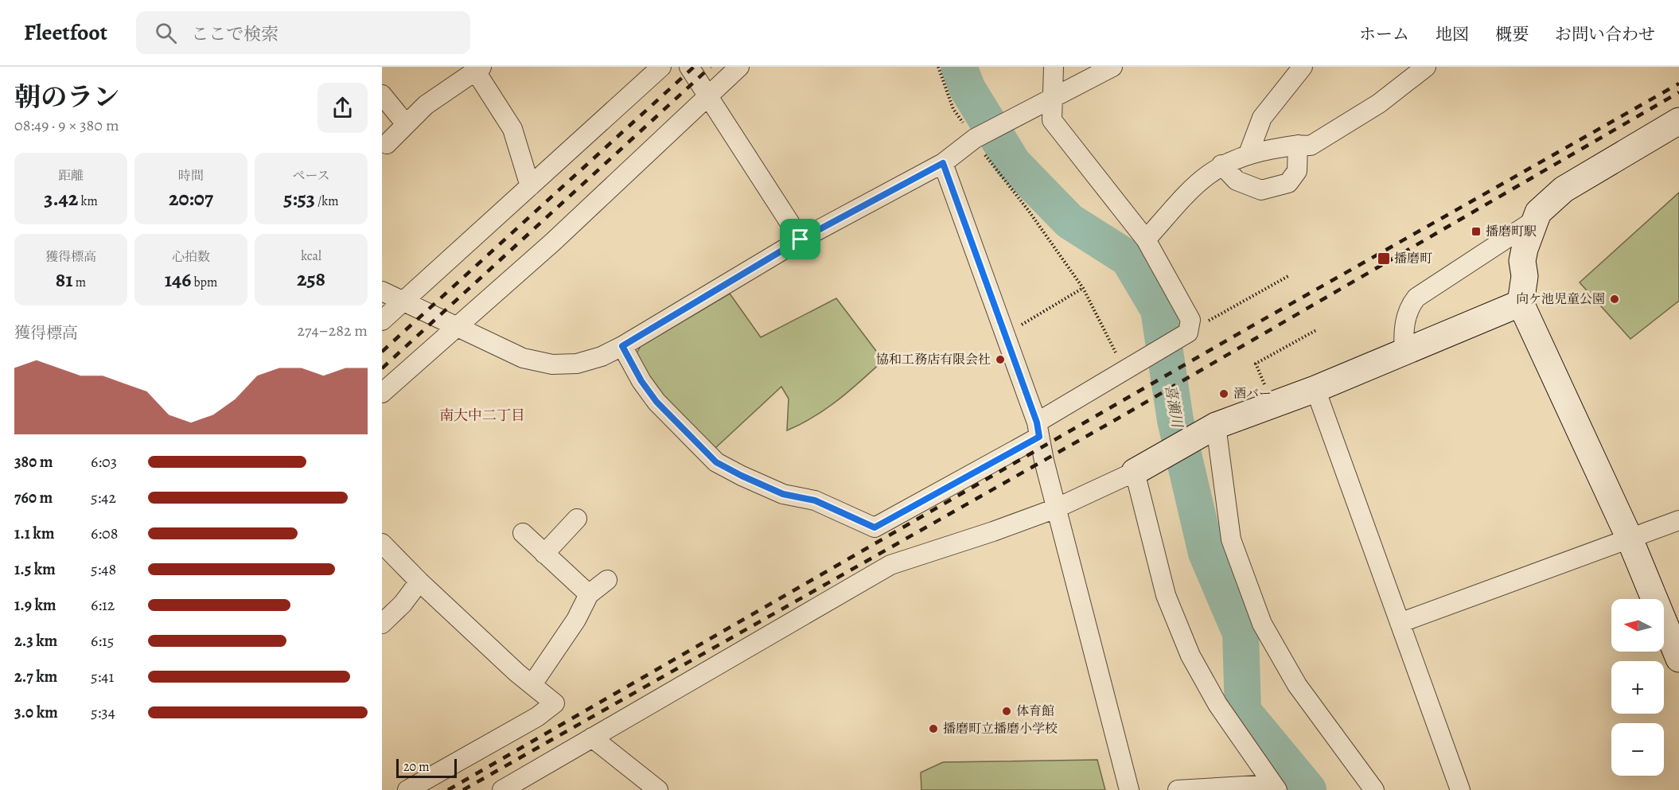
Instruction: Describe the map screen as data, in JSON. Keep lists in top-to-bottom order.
{
  "districts": ["南大中二丁目"],
  "water": ["喜瀬川"],
  "places": {
    "transit": ["播磨町駅", "播磨町"],
    "other": [
      "向ケ池児童公園",
      "協和工務店有限会社",
      "酒バー",
      "体育館",
      "播磨町立播磨小学校"
    ]
  },
  "scale_bar": "20 m",
  "north": "left",
  "page": {
    "header": "Fleetfoot",
    "search": "ここで検索",
    "nav": [
      "ホーム",
      "地図",
      "概要",
      "お問い合わせ"
    ],
    "heading": ["朝のラン", "08:49 · 9 × 380 m"],
    "stats": [
      ["距離", "3.42 km"],
      ["時間", "20:07"],
      ["ペース", "5:53 /km"],
      ["獲得標高", "81 m"],
      ["心拍数", "146 bpm"],
      ["kcal", "258"]
    ],
    "chart": ["獲得標高", "274–282 m"],
    "list": [
      {
        "name": "380 m",
        "note": "6:03"
      },
      {
        "name": "760 m",
        "note": "5:42"
      },
      {
        "name": "1.1 km",
        "note": "6:08"
      },
      {
        "name": "1.5 km",
        "note": "5:48"
      },
      {
        "name": "1.9 km",
        "note": "6:12"
      },
      {
        "name": "2.3 km",
        "note": "6:15"
      },
      {
        "name": "2.7 km",
        "note": "5:41"
      },
      {
        "name": "3.0 km",
        "note": "5:34"
      }
    ],
    "map_buttons": ["+", "−"],
    "scale": "20 m"
  }
}
